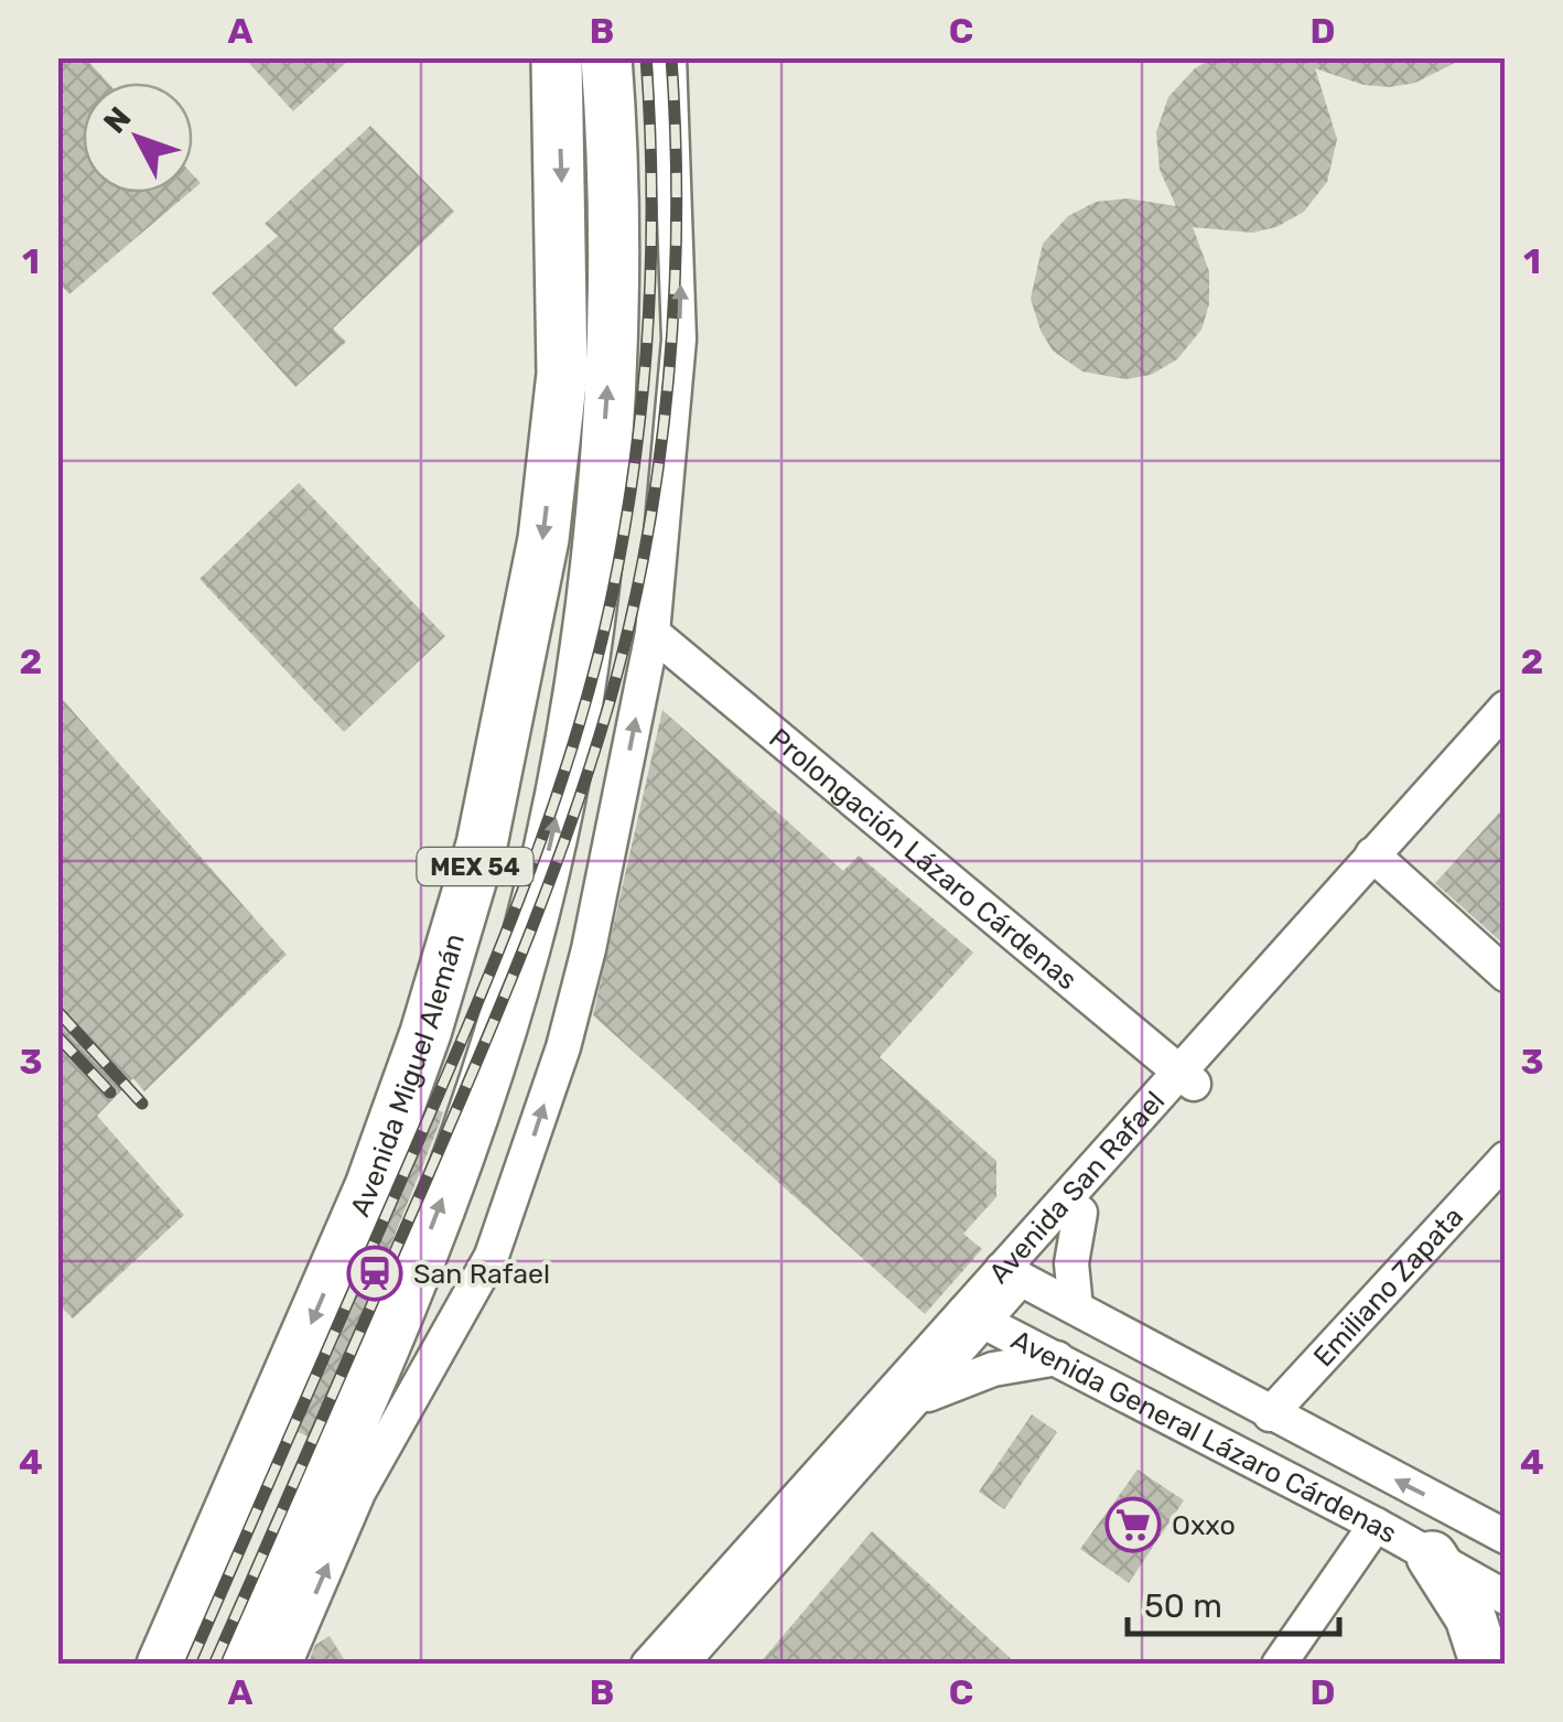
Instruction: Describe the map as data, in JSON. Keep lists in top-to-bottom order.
{
  "streets": {
    "highway": ["MEX 54", "Avenida Miguel Alemán"],
    "street": [
      "Prolongación Lázaro Cárdenas",
      "Avenida San Rafael",
      "Emiliano Zapata",
      "Avenida General Lázaro Cárdenas"
    ]
  },
  "crossings": [
    ["Prolongación Lázaro Cárdenas", "Avenida San Rafael"],
    ["Avenida San Rafael", "Avenida General Lázaro Cárdenas"],
    ["Emiliano Zapata", "Avenida General Lázaro Cárdenas"]
  ],
  "places": {
    "station": ["San Rafael"],
    "supermarket": ["Oxxo"]
  },
  "scale_bar": "50 m",
  "north": "top left",
  "grid": {
    "columns": [
      "A",
      "B",
      "C",
      "D"
    ],
    "rows": [
      "1",
      "2",
      "3",
      "4"
    ]
  }
}
